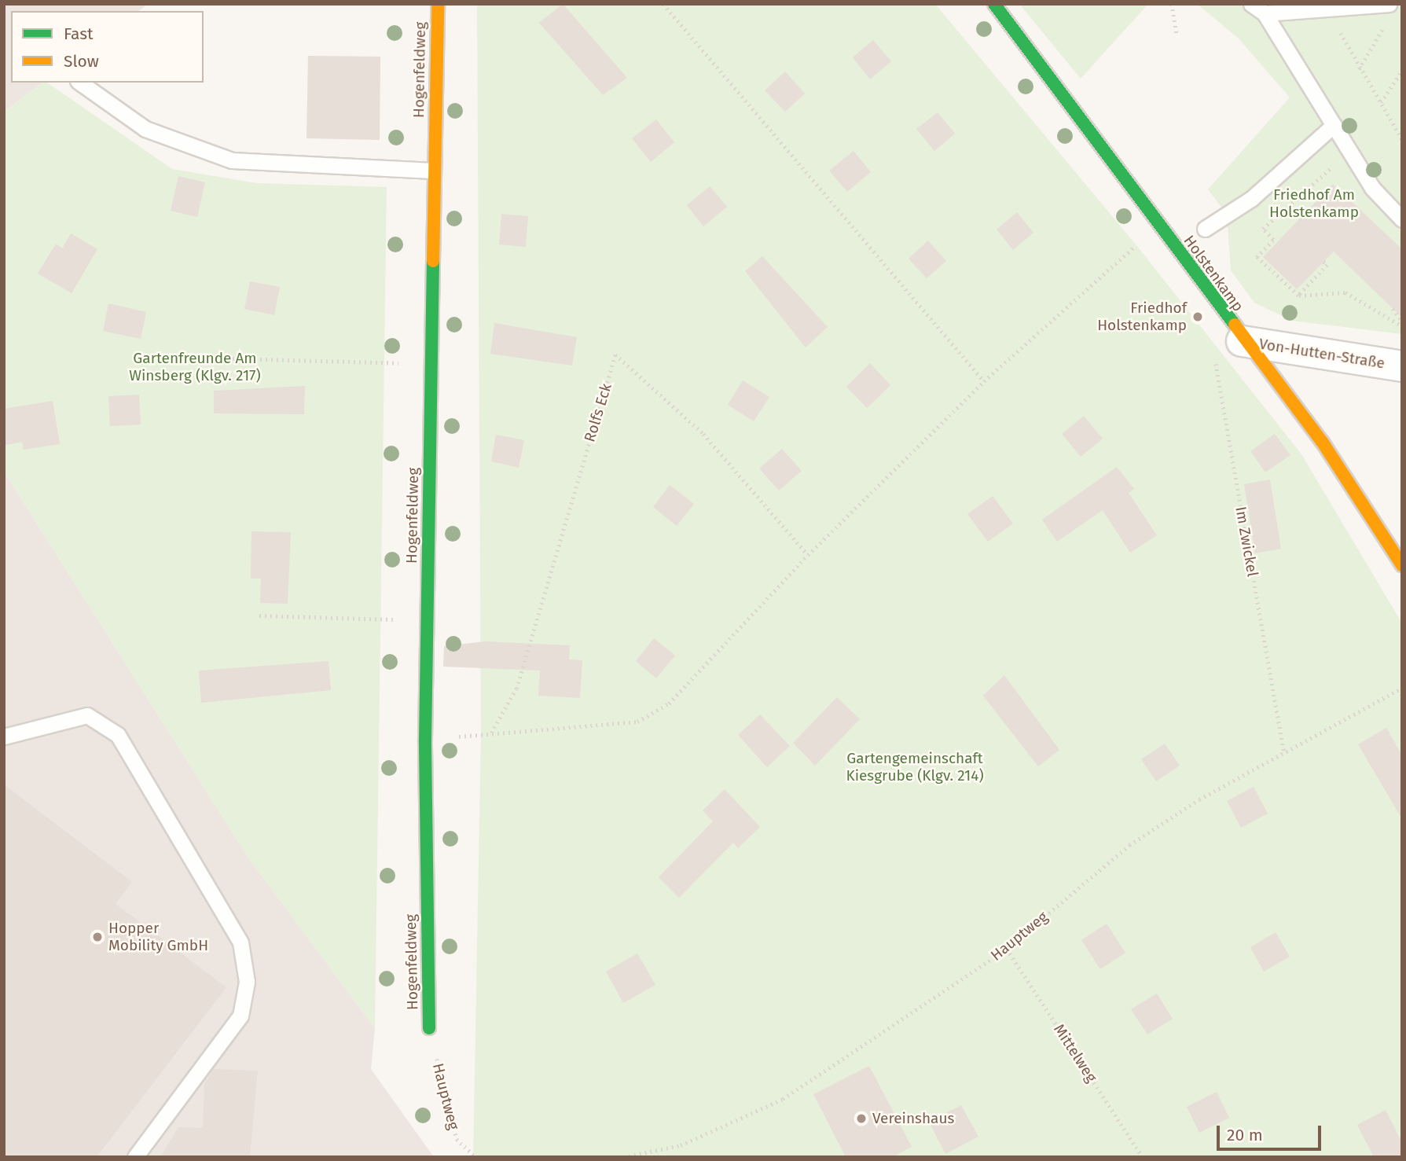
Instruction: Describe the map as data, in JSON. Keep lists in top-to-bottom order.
{
  "streets": {
    "street": ["Hogenfeldweg", "Holstenkamp", "Von-Hutten-Straße"],
    "path": [
      "Rolfs Eck",
      "Im Zwickel",
      "Hauptweg",
      "Mittelweg"
    ]
  },
  "crossings": [
    ["Hogenfeldweg", "Hauptweg"],
    ["Holstenkamp", "Von-Hutten-Straße"],
    ["Holstenkamp", "Im Zwickel"],
    ["Von-Hutten-Straße", "Im Zwickel"],
    ["Im Zwickel", "Hauptweg"],
    ["Hauptweg", "Mittelweg"]
  ],
  "parks": ["Friedhof Am Holstenkamp", "Gartenfreunde Am Winsberg (Klgv. 217)", "Gartengemeinschaft Kiesgrube (Klgv. 214)"],
  "places": ["Friedhof Holstenkamp", "Hopper Mobility GmbH", "Vereinshaus"],
  "legend": ["Fast", "Slow"],
  "scale_bar": "20 m"
}
